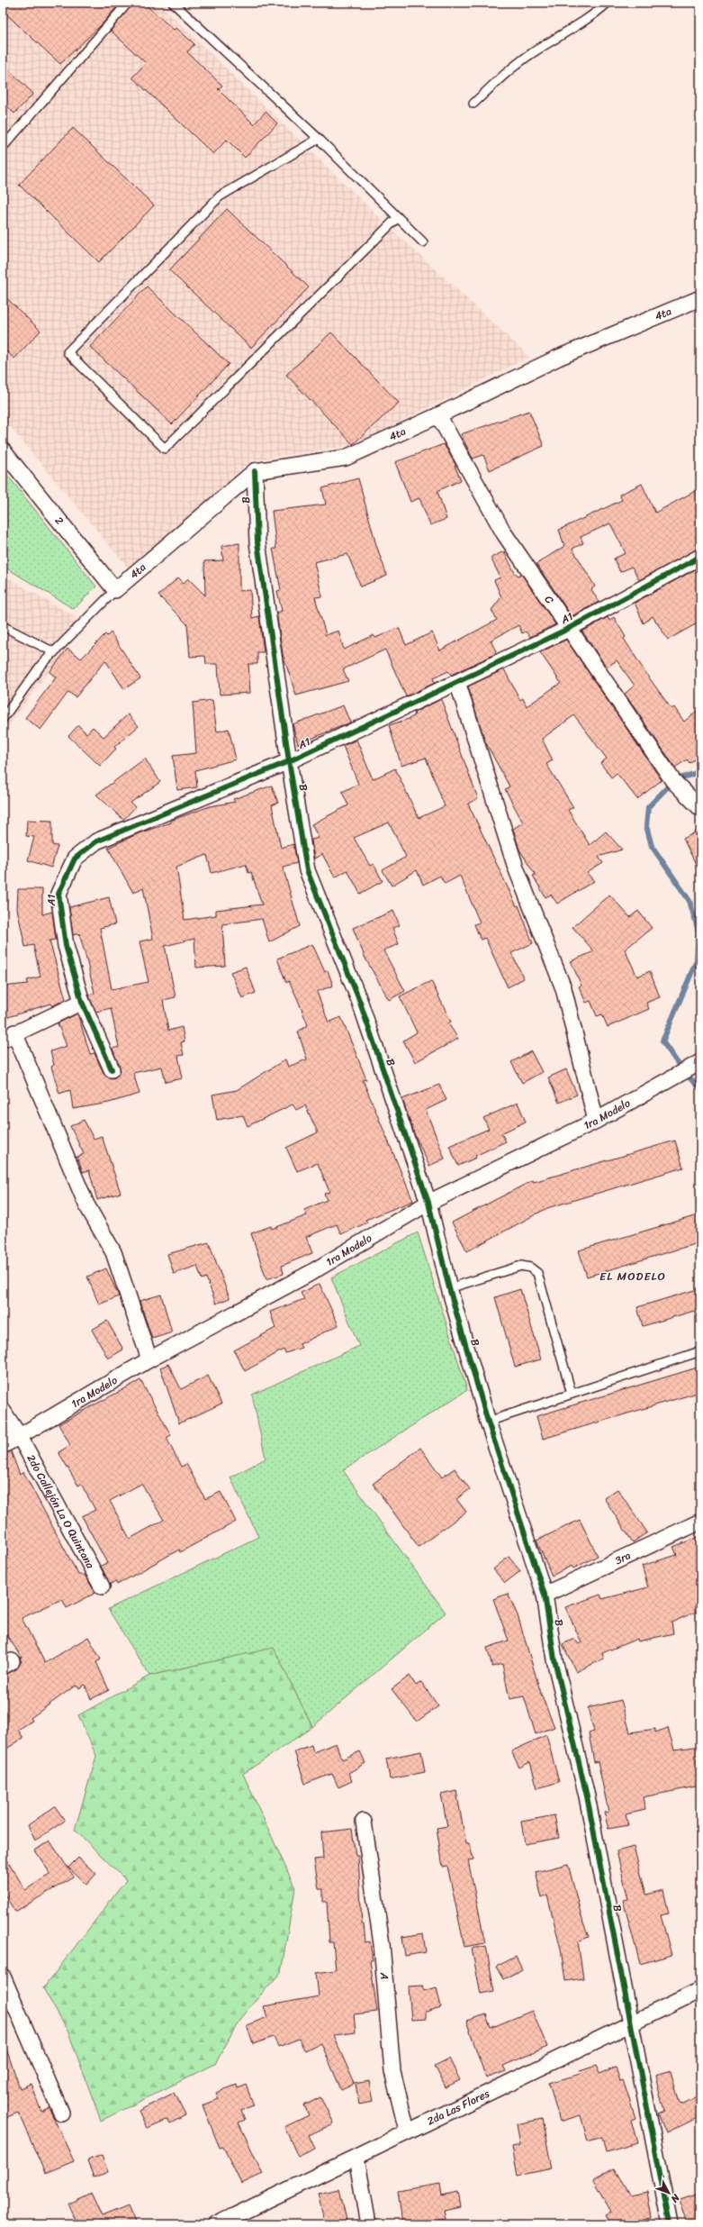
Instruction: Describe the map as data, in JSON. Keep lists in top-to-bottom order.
{
  "streets": {
    "street": [
      "4ta",
      "B",
      "2",
      "C",
      "A1",
      "1ra Modelo",
      "2do Callejón La O Quintana",
      "3ra",
      "A",
      "2da Las Flores"
    ]
  },
  "crossings": [
    ["4ta", "B"],
    ["4ta", "2"],
    ["4ta", "C"],
    ["B", "A1"],
    ["B", "1ra Modelo"],
    ["B", "3ra"],
    ["B", "2da Las Flores"],
    ["C", "A1"],
    ["1ra Modelo", "2do Callejón La O Quintana"],
    ["A", "2da Las Flores"]
  ],
  "districts": ["EL MODELO"],
  "north": "bottom right"
}
